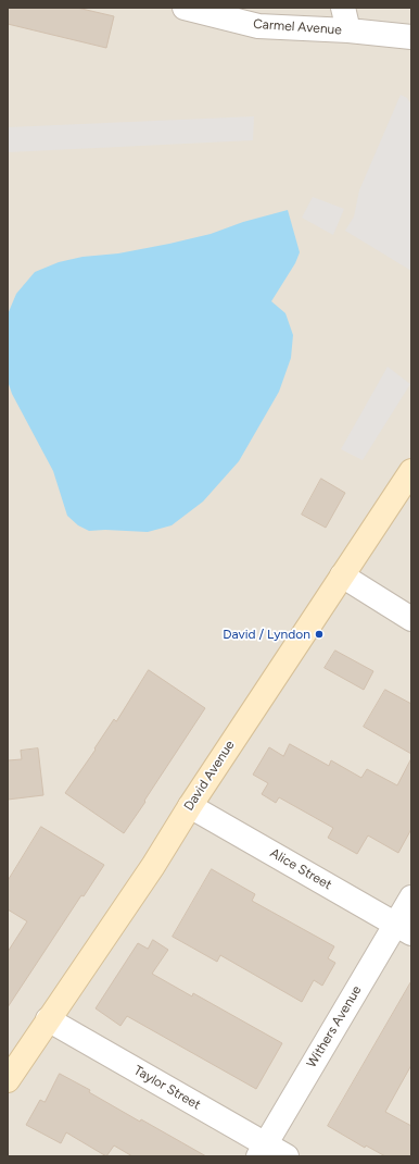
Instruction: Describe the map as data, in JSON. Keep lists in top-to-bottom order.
{
  "streets": {
    "main road": ["David Avenue"],
    "street": [
      "Carmel Avenue",
      "Alice Street",
      "Withers Avenue",
      "Taylor Street"
    ]
  },
  "crossings": [
    ["David Avenue", "Alice Street"],
    ["David Avenue", "Taylor Street"],
    ["Alice Street", "Withers Avenue"],
    ["Withers Avenue", "Taylor Street"]
  ],
  "places": ["David / Lyndon"]
}
